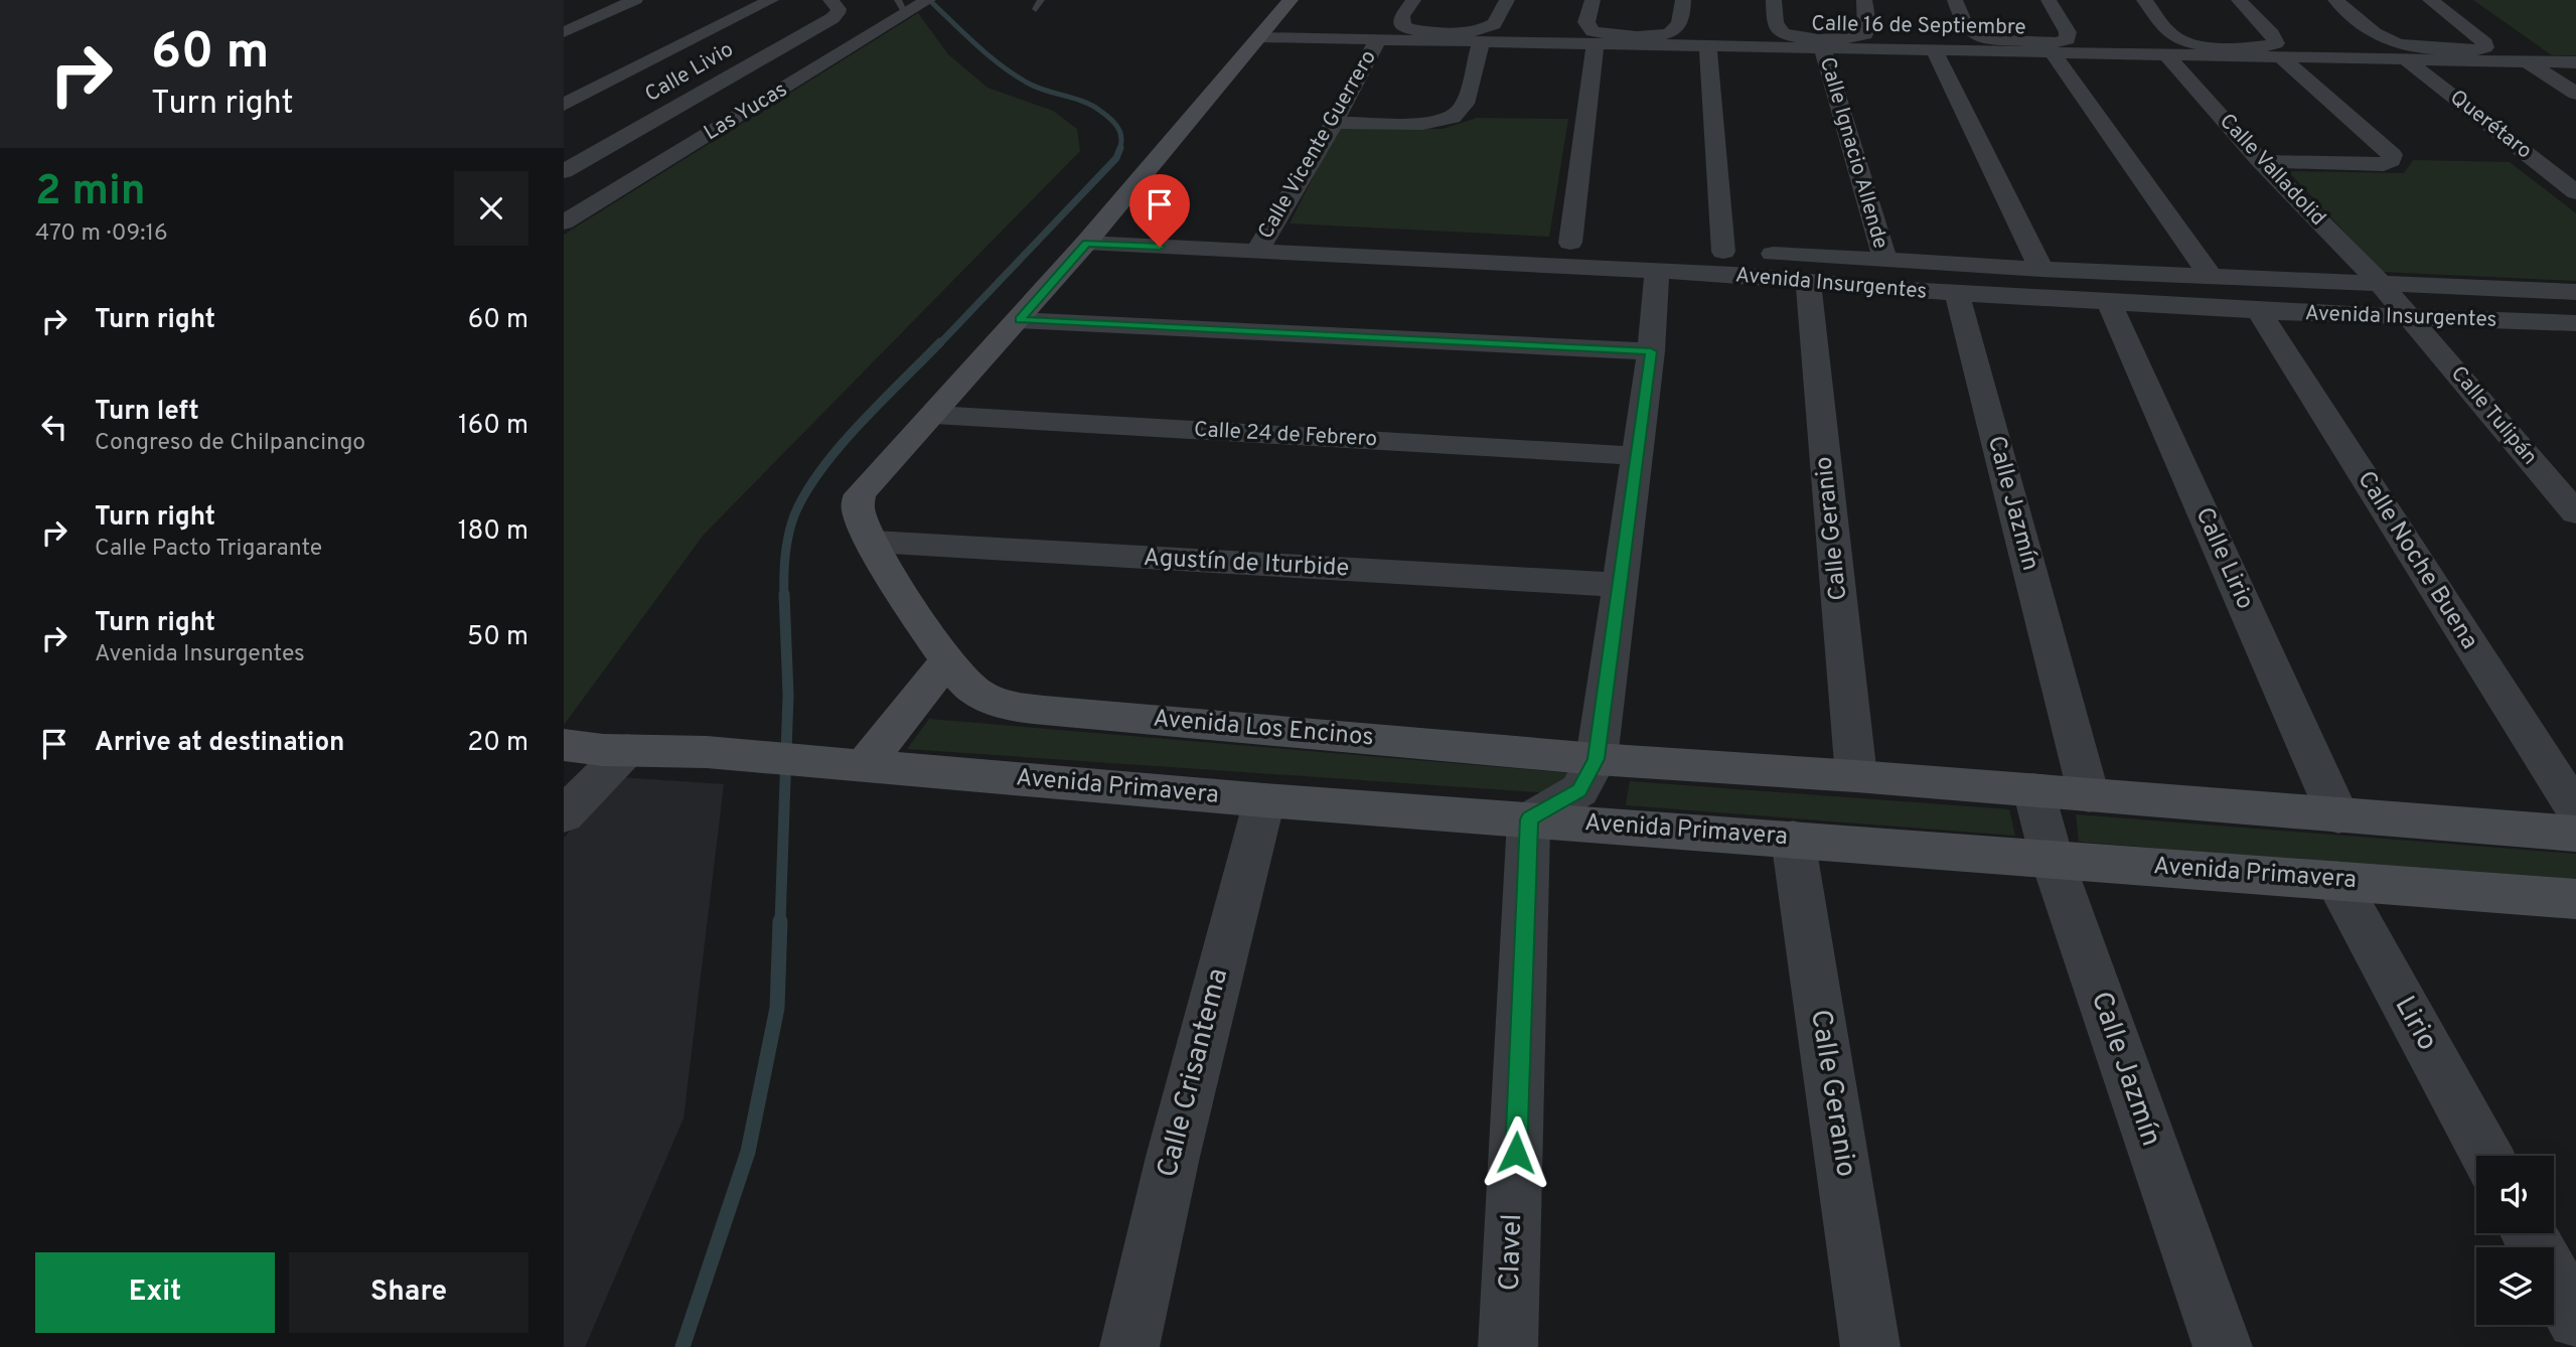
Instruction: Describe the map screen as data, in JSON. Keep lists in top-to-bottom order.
{
  "streets": {
    "street": [
      "Calle 16 de Septiembre",
      "Calle Livio",
      "Las Yucas",
      "Querétaro",
      "Calle Vicente Guerrero",
      "Calle Ignacio Allende",
      "Calle Valladolid",
      "Avenida Insurgentes",
      "Calle Tulipán",
      "Calle 24 de Febrero",
      "Calle Jazmín",
      "Calle Geranio",
      "Calle Lirio",
      "Calle Noche Buena",
      "Agustín de Iturbide",
      "Avenida Los Encinos",
      "Avenida Primavera",
      "Lirio",
      "Calle Crisantema",
      "Clavel"
    ]
  },
  "crossings": [
    ["Calle 16 de Septiembre", "Querétaro"],
    ["Calle 16 de Septiembre", "Calle Vicente Guerrero"],
    ["Calle 16 de Septiembre", "Calle Ignacio Allende"],
    ["Calle 16 de Septiembre", "Calle Valladolid"],
    ["Calle 16 de Septiembre", "Avenida Los Encinos"],
    ["Calle Vicente Guerrero", "Avenida Insurgentes"],
    ["Calle Ignacio Allende", "Avenida Insurgentes"],
    ["Calle Valladolid", "Avenida Insurgentes"],
    ["Calle Valladolid", "Calle Tulipán"],
    ["Avenida Insurgentes", "Calle Tulipán"],
    ["Avenida Insurgentes", "Calle Jazmín"],
    ["Avenida Insurgentes", "Calle Geranio"],
    ["Avenida Insurgentes", "Calle Lirio"],
    ["Avenida Insurgentes", "Calle Noche Buena"],
    ["Avenida Insurgentes", "Avenida Los Encinos"],
    ["Calle 24 de Febrero", "Avenida Los Encinos"],
    ["Calle Jazmín", "Avenida Primavera"],
    ["Calle Geranio", "Avenida Primavera"],
    ["Agustín de Iturbide", "Avenida Los Encinos"],
    ["Avenida Primavera", "Lirio"],
    ["Avenida Primavera", "Calle Crisantema"],
    ["Avenida Primavera", "Clavel"]
  ],
  "page": {
    "turn": ["60 m", "Turn right"],
    "heading": ["2 min", "470 m · 09:16"],
    "list": [
      {
        "name": "Turn right",
        "value": "60 m"
      },
      {
        "name": "Turn left",
        "note": "Congreso de Chilpancingo",
        "value": "160 m"
      },
      {
        "name": "Turn right",
        "note": "Calle Pacto Trigarante",
        "value": "180 m"
      },
      {
        "name": "Turn right",
        "note": "Avenida Insurgentes",
        "value": "50 m"
      },
      {
        "name": "Arrive at destination",
        "value": "20 m"
      }
    ],
    "buttons": ["Exit", "Share"]
  }
}
